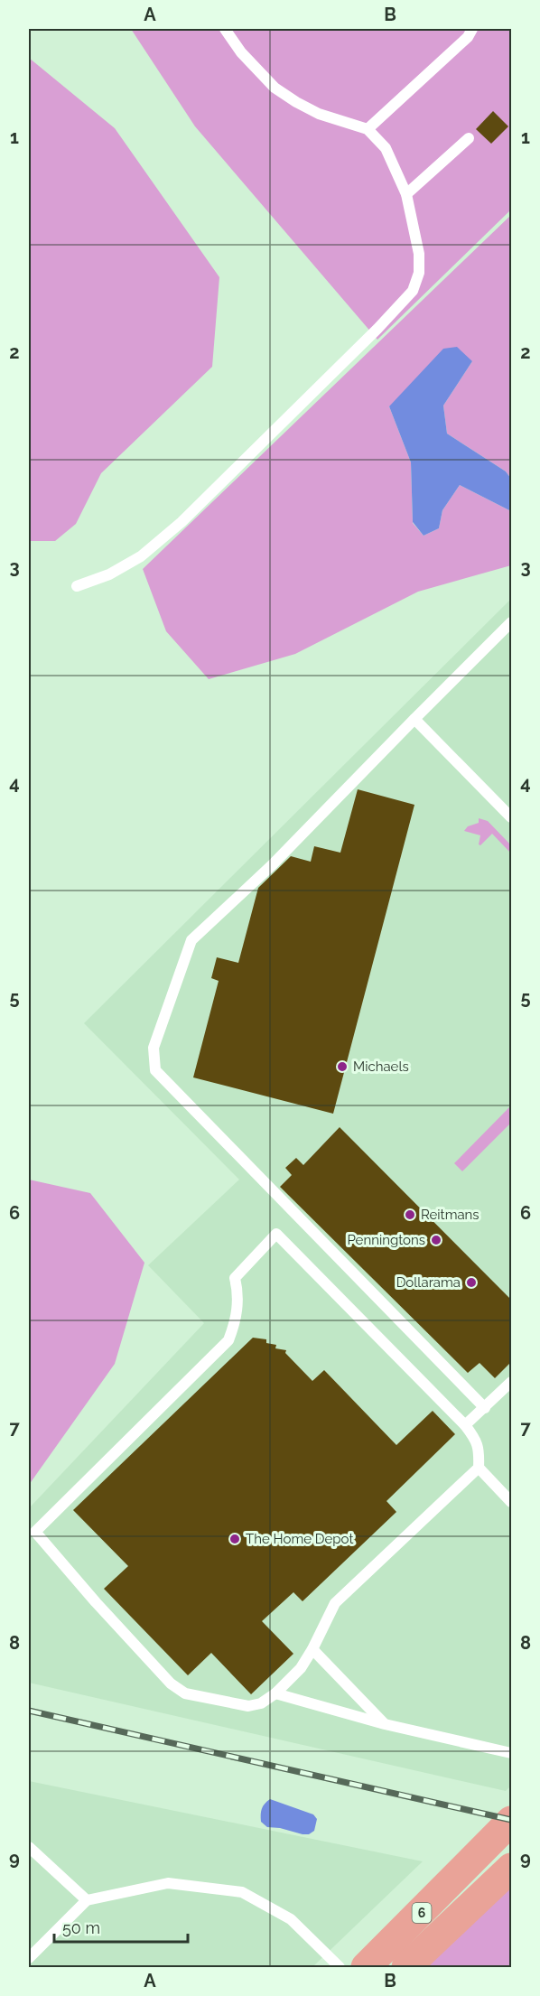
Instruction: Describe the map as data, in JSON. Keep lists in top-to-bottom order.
{
  "streets": {
    "main road": ["6"]
  },
  "places": [
    "Michaels",
    "Reitmans",
    "Penningtons",
    "Dollarama",
    "The Home Depot"
  ],
  "scale_bar": "50 m",
  "grid": {
    "columns": ["A", "B"],
    "rows": [
      "1",
      "2",
      "3",
      "4",
      "5",
      "6",
      "7",
      "8",
      "9"
    ]
  }
}
